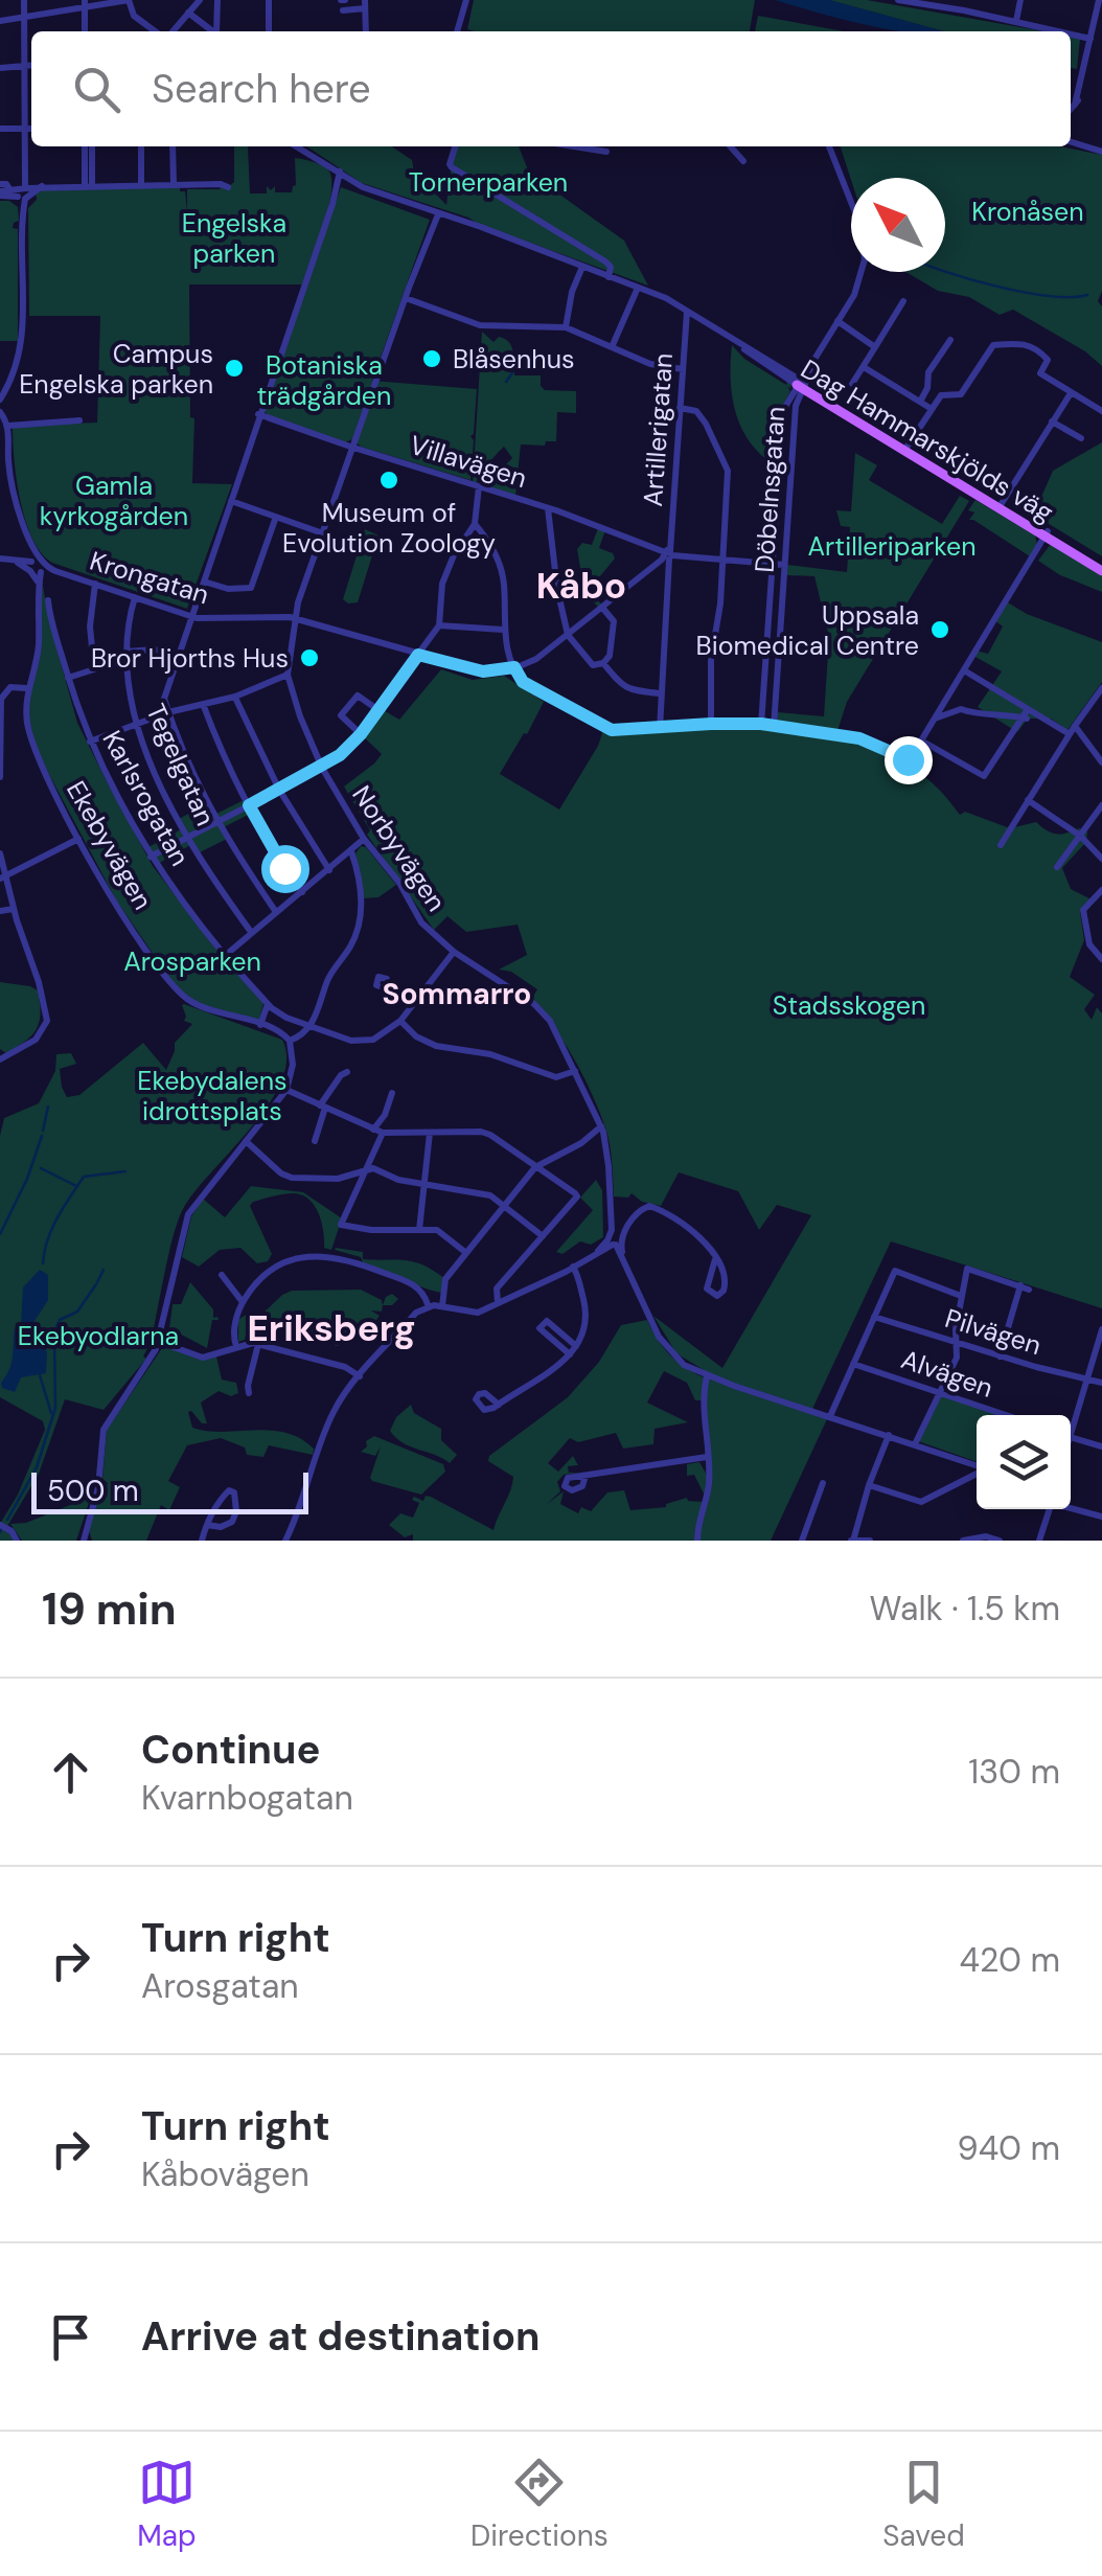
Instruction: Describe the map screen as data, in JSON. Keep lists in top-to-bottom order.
{
  "streets": {
    "main road": ["Dag Hammarskjölds väg"],
    "street": [
      "Artillerigatan",
      "Villavägen",
      "Döbelnsgatan",
      "Krongatan",
      "Tegelgatan",
      "Karlsrogatan",
      "Ekebyvägen",
      "Norbyvägen",
      "Pilvägen",
      "Alvägen"
    ]
  },
  "crossings": [
    ["Artillerigatan", "Dag Hammarskjölds väg"],
    ["Artillerigatan", "Villavägen"],
    ["Dag Hammarskjölds väg", "Döbelnsgatan"],
    ["Dag Hammarskjölds väg", "Norbyvägen"],
    ["Villavägen", "Döbelnsgatan"],
    ["Villavägen", "Norbyvägen"],
    ["Krongatan", "Tegelgatan"],
    ["Krongatan", "Ekebyvägen"],
    ["Krongatan", "Norbyvägen"],
    ["Karlsrogatan", "Norbyvägen"]
  ],
  "districts": ["Kåbo", "Sommarro", "Eriksberg"],
  "parks": [
    "Tornerparken",
    "Kronåsen",
    "Engelska parken",
    "Botaniska trädgården",
    "Gamla kyrkogården",
    "Artilleriparken",
    "Arosparken",
    "Stadsskogen",
    "Ekebydalens idrottsplats",
    "Ekebyodlarna"
  ],
  "places": [
    "Blåsenhus",
    "Campus Engelska parken",
    "Museum of Evolution Zoology",
    "Uppsala Biomedical Centre",
    "Bror Hjorths Hus"
  ],
  "scale_bar": "500 m",
  "north": "top left",
  "page": {
    "search": "Search here",
    "scale": "500 m",
    "heading": ["19 min", "Walk · 1.5 km"],
    "list": [
      ["Continue", "Kvarnbogatan", "130 m"],
      ["Turn right", "Arosgatan", "420 m"],
      ["Turn right", "Kåbovägen", "940 m"],
      "Arrive at destination"
    ],
    "nav": ["Map", "Directions", "Saved"]
  }
}
